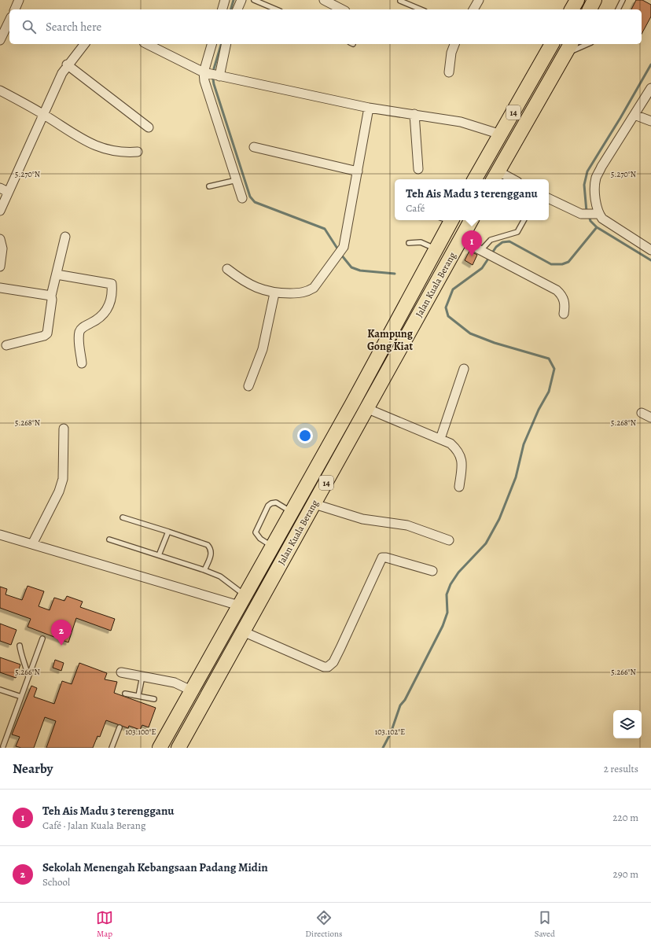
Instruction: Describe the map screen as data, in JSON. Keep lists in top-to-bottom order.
{
  "streets": {
    "highway": ["14", "Jalan Kuala Berang"]
  },
  "districts": ["Kampung Gong Kiat"],
  "page": {
    "search": "Search here",
    "popup": ["Teh Ais Madu 3 terengganu", "Café"],
    "pins": ["1", "2"],
    "heading": ["Nearby", "2 results"],
    "list": [
      {
        "mark": "1",
        "name": "Teh Ais Madu 3 terengganu",
        "note": "Café · Jalan Kuala Berang",
        "value": "220 m"
      },
      {
        "mark": "2",
        "name": "Sekolah Menengah Kebangsaan Padang Midin",
        "note": "School",
        "value": "290 m"
      }
    ],
    "nav": ["Map", "Directions", "Saved"]
  },
  "coordinates": [
    "5.270°N",
    "5.268°N",
    "5.266°N",
    "103.100°E",
    "103.102°E"
  ]
}
